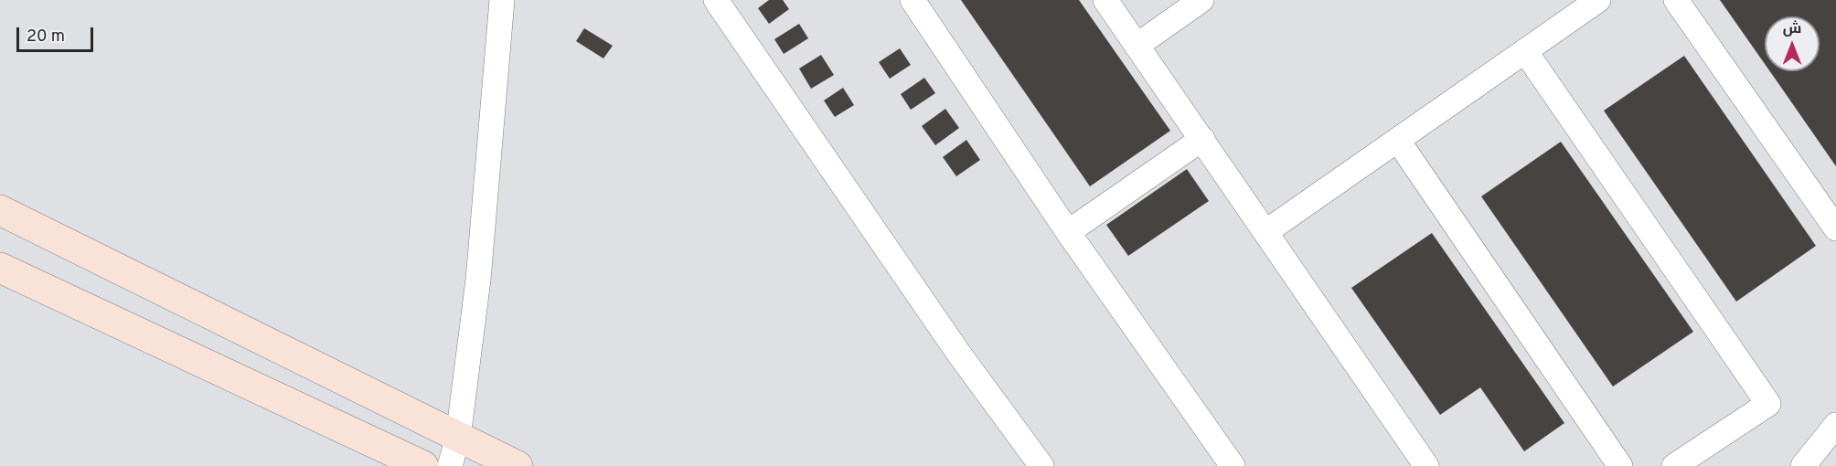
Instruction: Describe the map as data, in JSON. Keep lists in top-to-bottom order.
{
  "scale_bar": "20 m",
  "north": "top"
}
